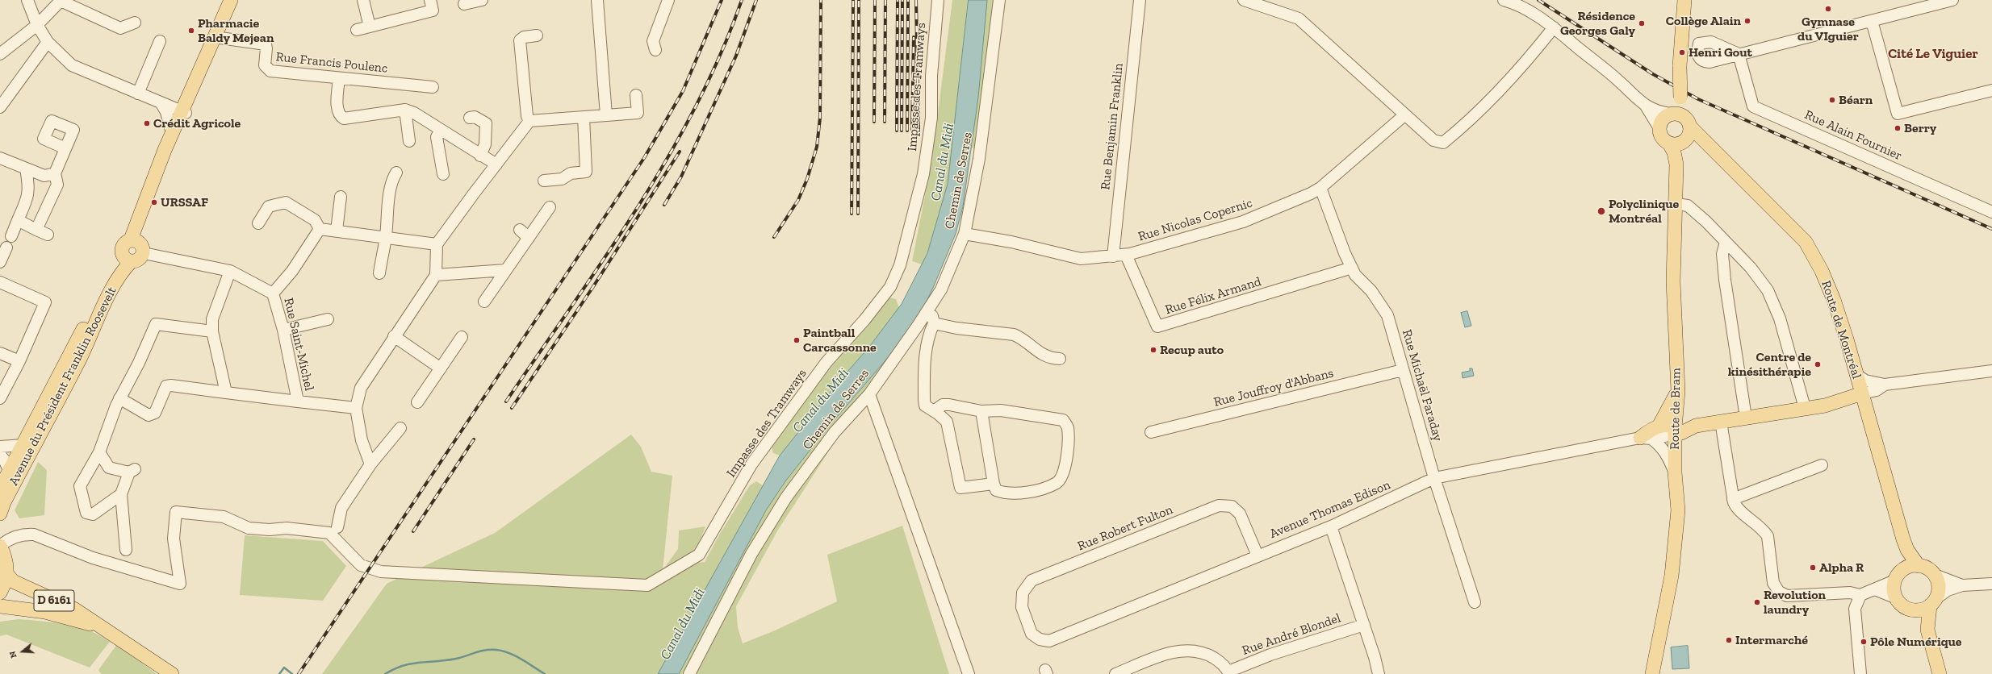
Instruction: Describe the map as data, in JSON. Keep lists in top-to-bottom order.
{
  "streets": {
    "main road": [
      "Route de Montréal",
      "Avenue du Président Franklin Roosevelt",
      "Route de Bram",
      "D 6161"
    ],
    "street": [
      "Rue Francis Poulenc",
      "Impasse des Tramways",
      "Rue Benjamin Franklin",
      "Rue Alain Fournier",
      "Chemin de Serres",
      "Rue Nicolas Copernic",
      "Rue Félix Armand",
      "Rue Saint-Michel",
      "Rue Michaël Faraday",
      "Rue Jouffroy d'Abbans",
      "Avenue Thomas Edison",
      "Rue Robert Fulton",
      "Rue André Blondel"
    ]
  },
  "crossings": [
    ["Rue Benjamin Franklin", "Rue Nicolas Copernic"],
    ["Chemin de Serres", "Rue Nicolas Copernic"],
    ["Rue Nicolas Copernic", "Rue Félix Armand"],
    ["Rue Nicolas Copernic", "Rue Michaël Faraday"],
    ["Rue Félix Armand", "Rue Michaël Faraday"],
    ["Route de Montréal", "Route de Bram"],
    ["Rue Michaël Faraday", "Rue Jouffroy d'Abbans"],
    ["Rue Michaël Faraday", "Avenue Thomas Edison"],
    ["Route de Bram", "Avenue Thomas Edison"],
    ["Avenue Thomas Edison", "Rue Robert Fulton"]
  ],
  "districts": ["Cité Le Viguier"],
  "water": ["Canal du Midi"],
  "places": [
    "Gymnase du VIguier",
    "Collège Alain",
    "Résidence Georges Galy",
    "Pharmacie Baldy Mejean",
    "Henri Gout",
    "Béarn",
    "Crédit Agricole",
    "Berry",
    "URSSAF",
    "Polyclinique Montréal",
    "Paintball Carcassonne",
    "Recup auto",
    "Centre de kinésithérapie",
    "Alpha R",
    "Revolution laundry",
    "Intermarché",
    "Pôle Numérique"
  ],
  "north": "left"
}
